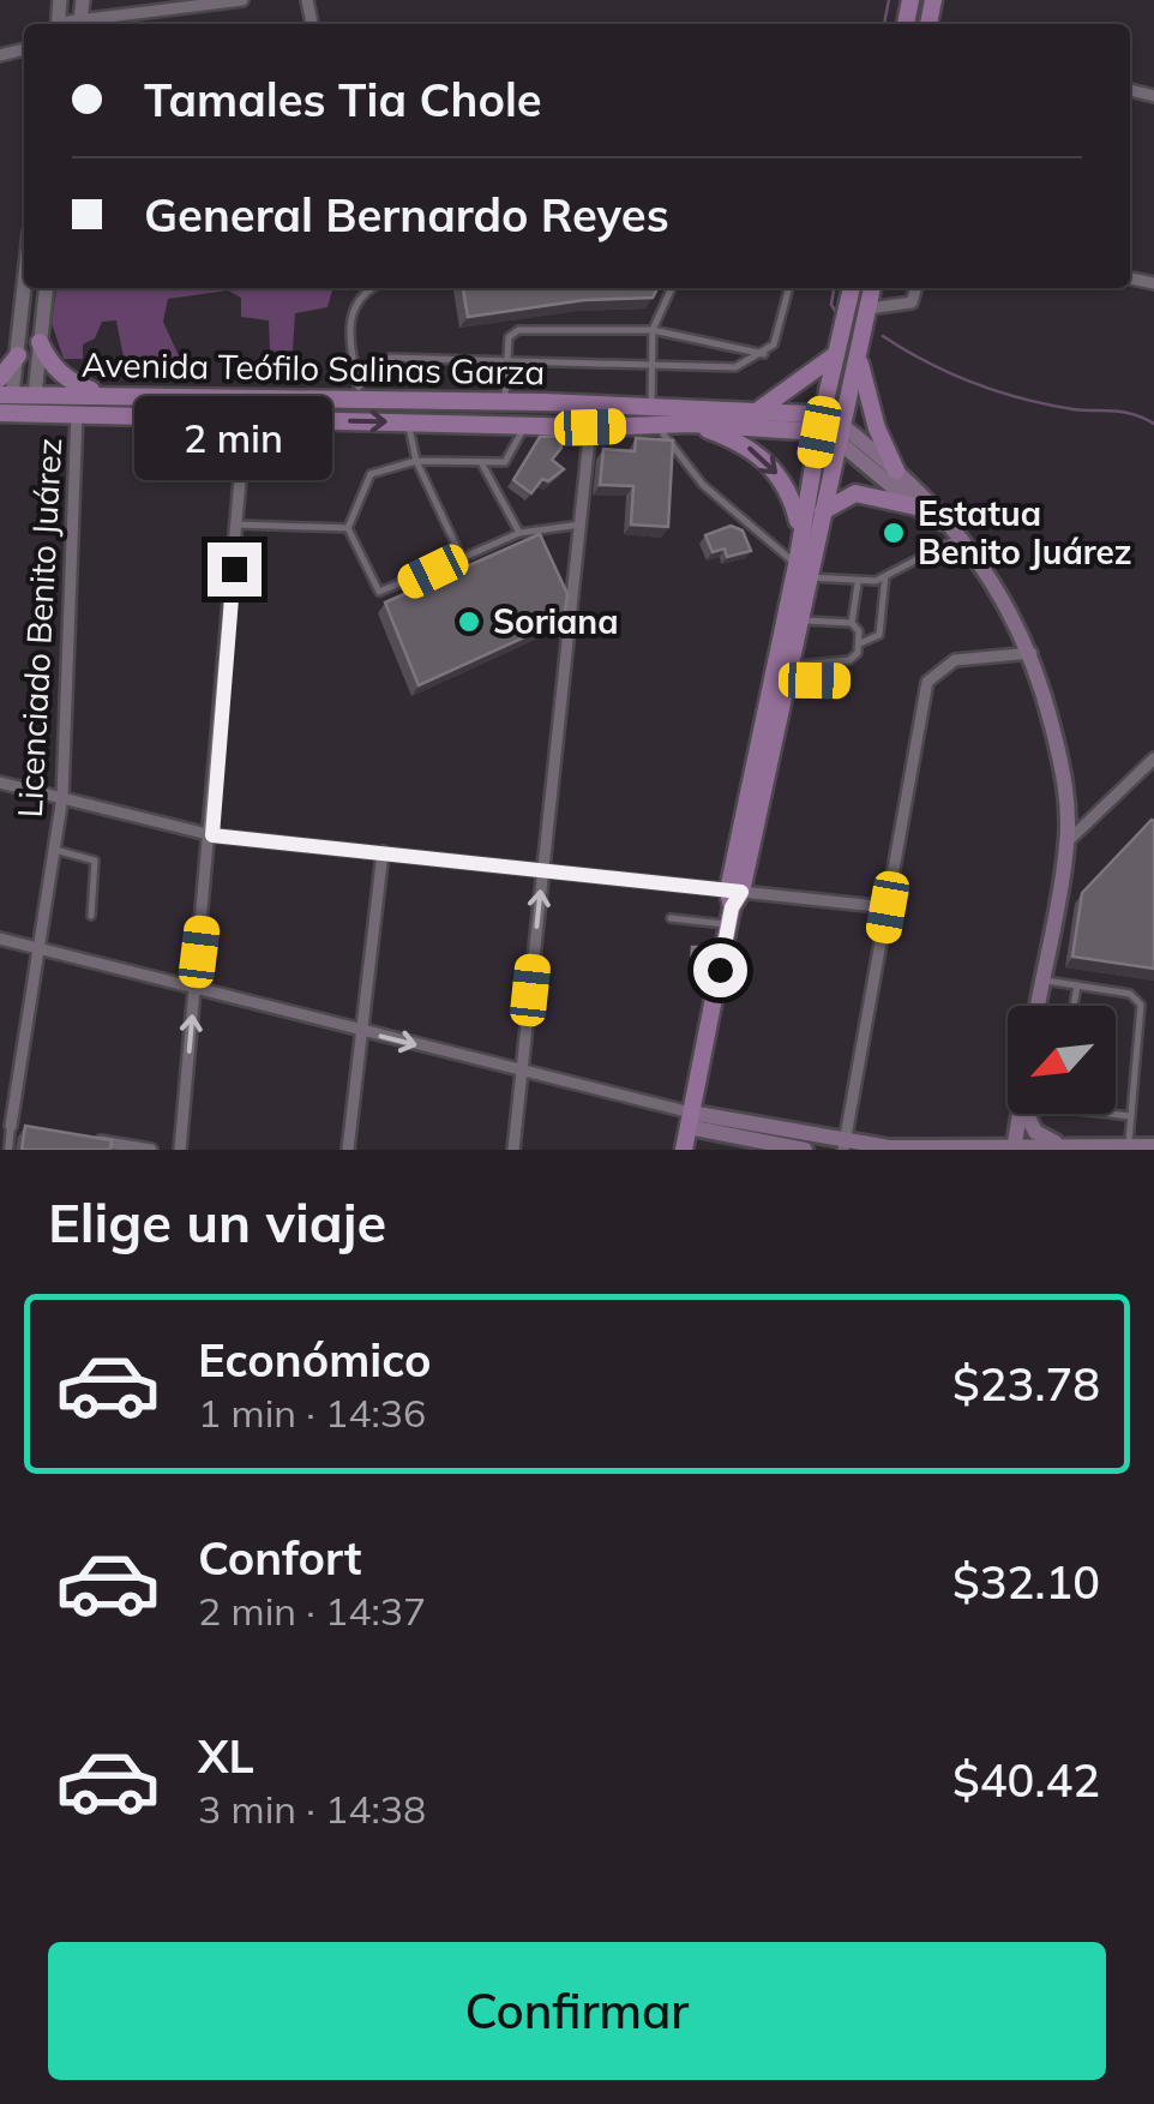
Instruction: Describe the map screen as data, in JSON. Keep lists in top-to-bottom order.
{
  "streets": {
    "main road": ["Avenida Teófilo Salinas Garza"],
    "street": ["Licenciado Benito Juárez"]
  },
  "crossings": [
    ["Avenida Teófilo Salinas Garza", "Licenciado Benito Juárez"]
  ],
  "places": ["Estatua Benito Juárez", "Soriana"],
  "north": "bottom left",
  "page": {
    "banner": ["Tamales Tia Chole", "General Bernardo Reyes"],
    "bubble": "2 min",
    "heading": "Elige un viaje",
    "list": [
      {
        "name": "Económico",
        "note": "1 min · 14:36",
        "value": "$23.78"
      },
      {
        "name": "Confort",
        "note": "2 min · 14:37",
        "value": "$32.10"
      },
      {
        "name": "XL",
        "note": "3 min · 14:38",
        "value": "$40.42"
      }
    ],
    "buttons": "Confirmar"
  }
}
